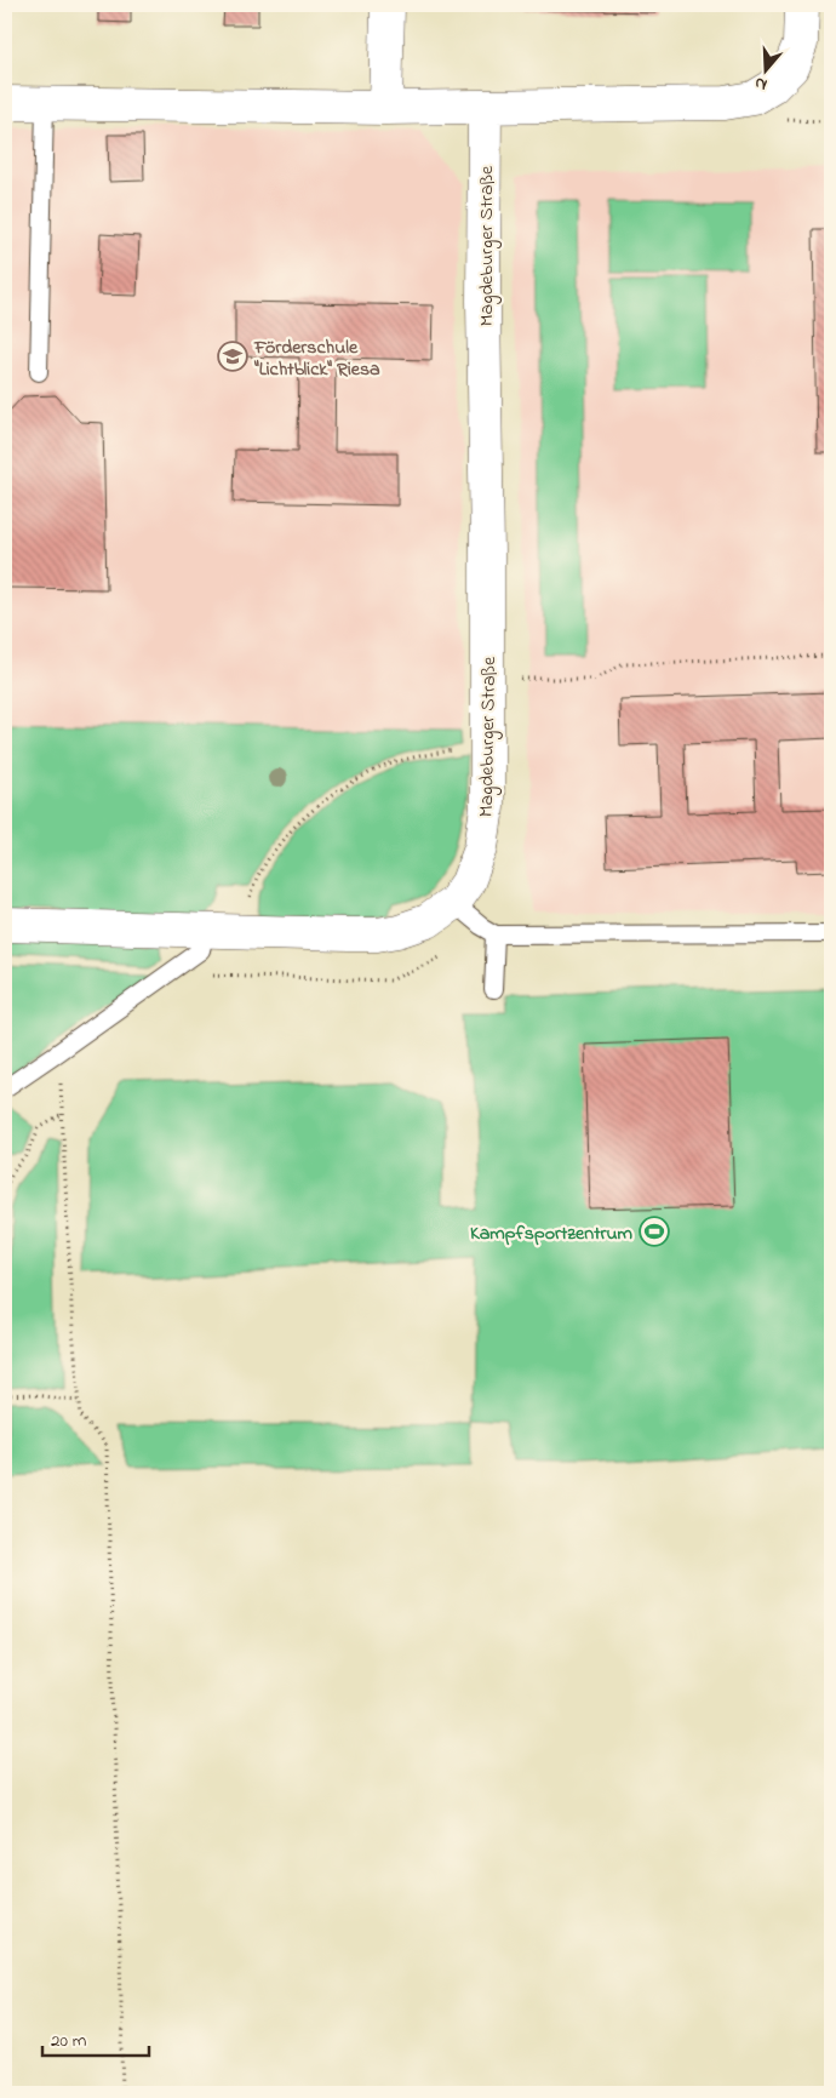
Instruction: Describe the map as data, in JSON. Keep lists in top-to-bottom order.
{
  "streets": {
    "street": ["Magdeburger Straße"]
  },
  "places": {
    "school or university": ["Förderschule \"Lichtblick\" Riesa"],
    "sports": ["Kampfsportzentrum"]
  },
  "scale_bar": "20 m",
  "north": "bottom"
}
